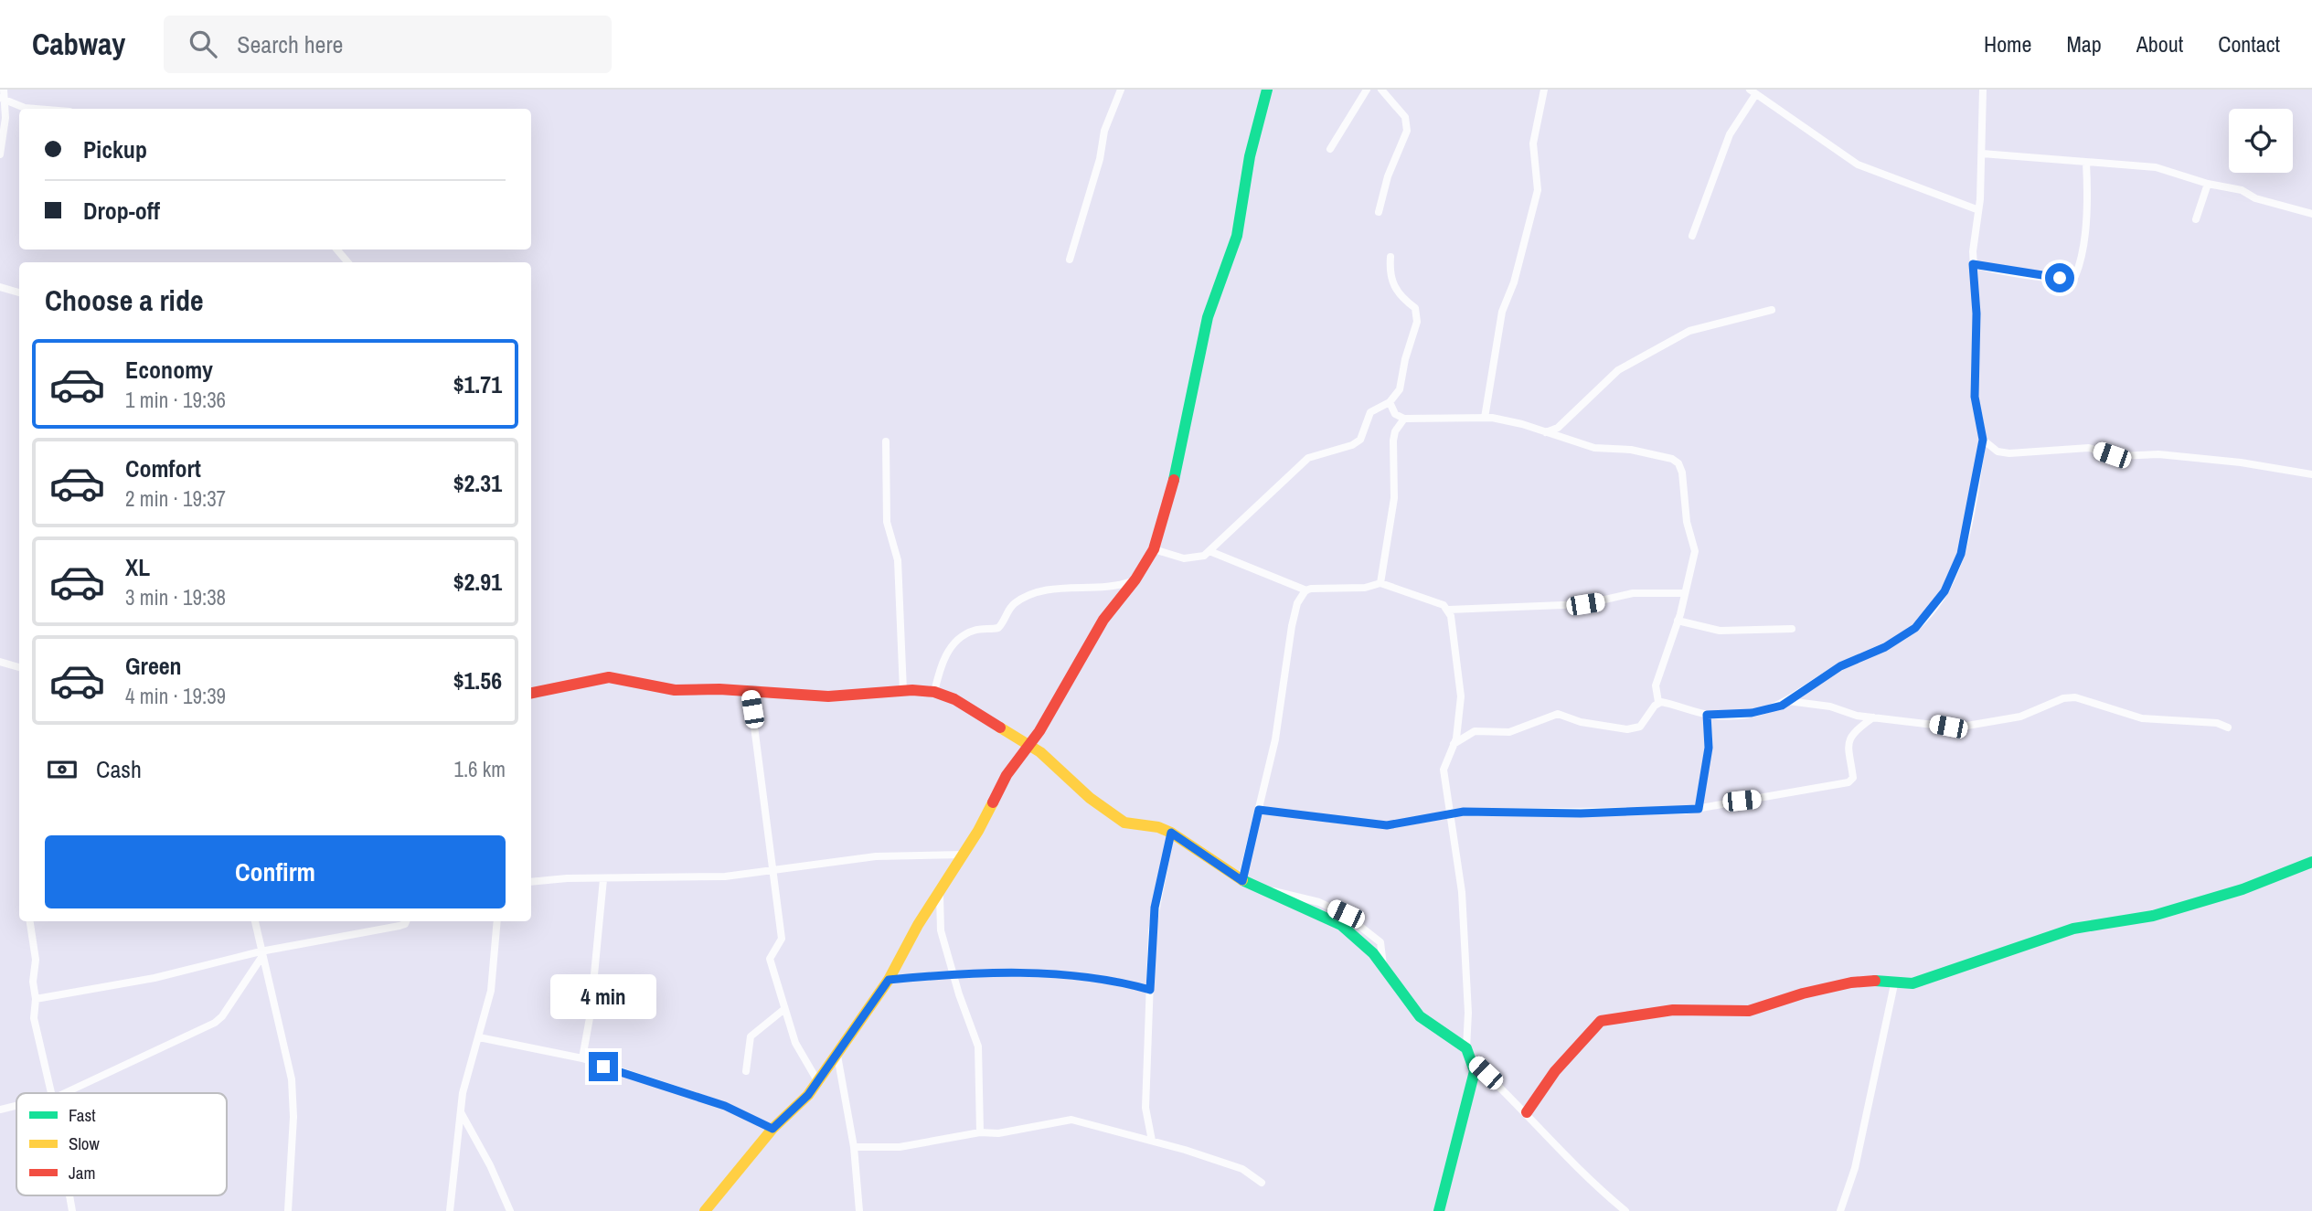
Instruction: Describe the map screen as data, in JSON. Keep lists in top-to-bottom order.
{
  "legend": ["Fast", "Slow", "Jam"],
  "page": {
    "header": "Cabway",
    "search": "Search here",
    "nav": [
      "Home",
      "Map",
      "About",
      "Contact"
    ],
    "banner": ["Pickup", "Drop-off"],
    "heading": "Choose a ride",
    "list": [
      {
        "name": "Economy",
        "note": "1 min · 19:36",
        "value": "$1.71"
      },
      {
        "name": "Comfort",
        "note": "2 min · 19:37",
        "value": "$2.31"
      },
      {
        "name": "XL",
        "note": "3 min · 19:38",
        "value": "$2.91"
      },
      {
        "name": "Green",
        "note": "4 min · 19:39",
        "value": "$1.56"
      }
    ],
    "pay": ["Cash", "1.6 km"],
    "buttons": "Confirm",
    "bubble": "4 min"
  }
}
